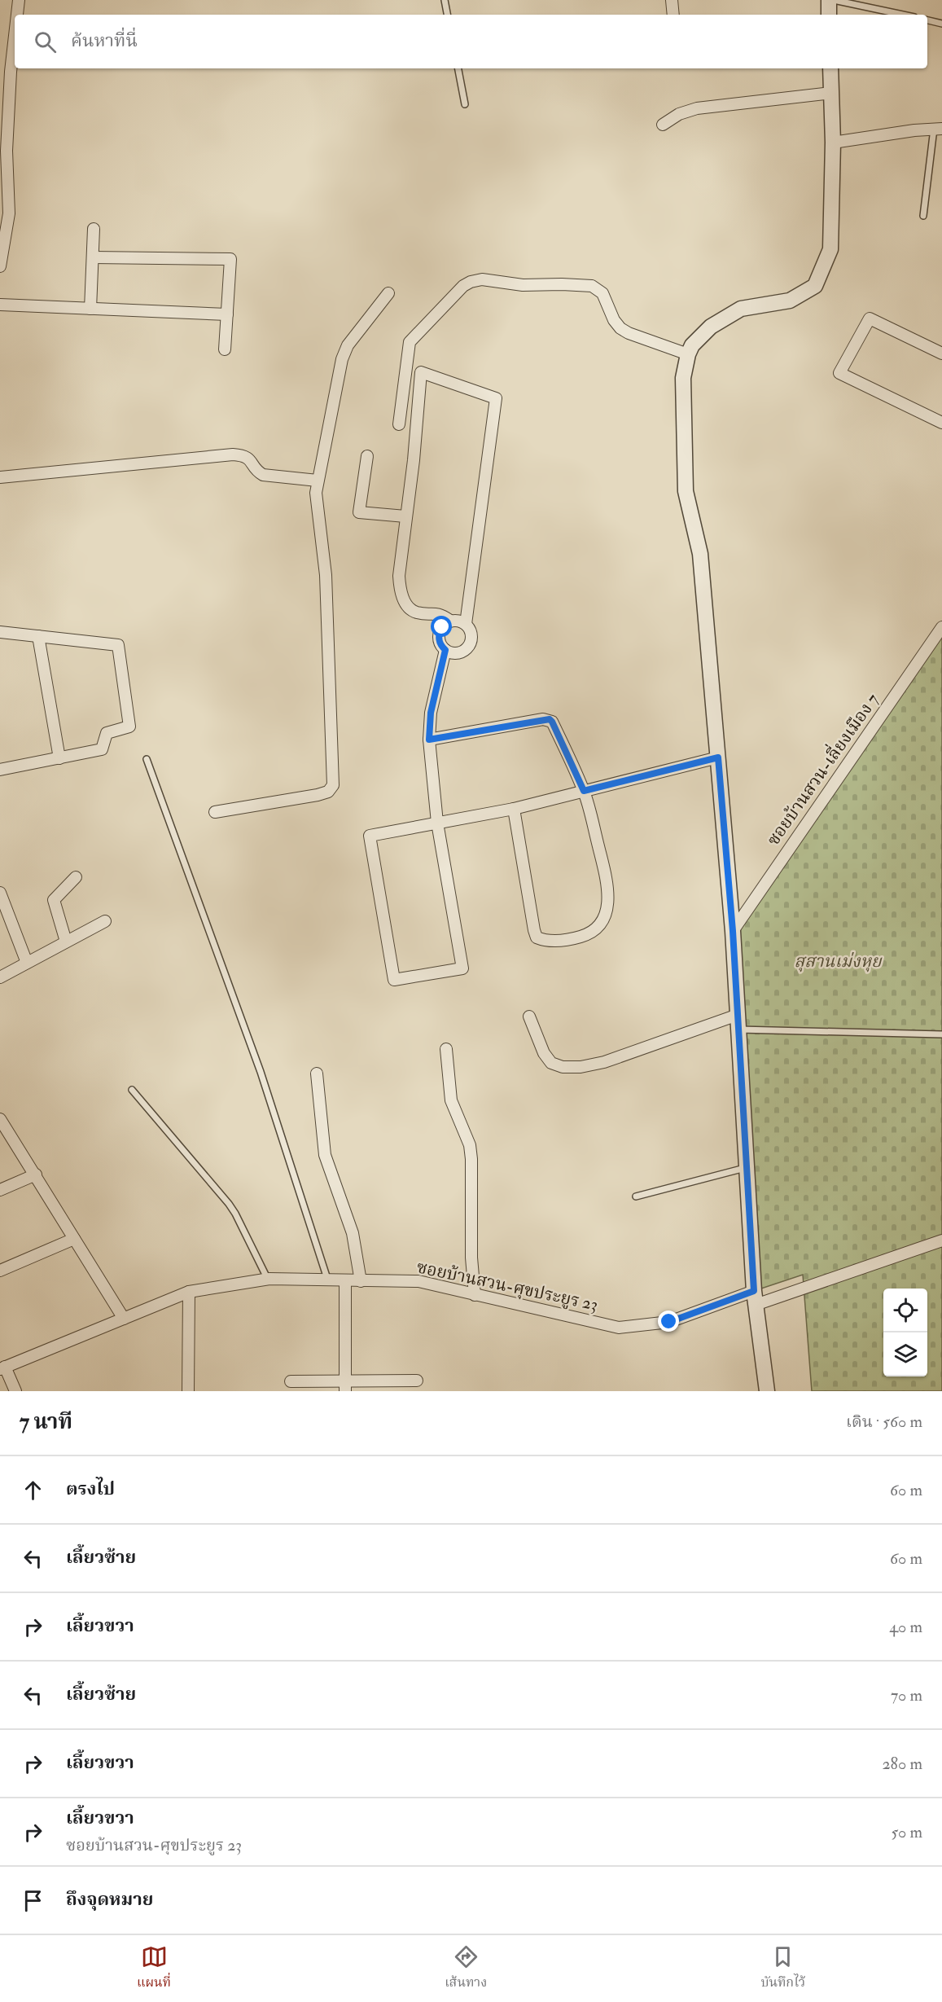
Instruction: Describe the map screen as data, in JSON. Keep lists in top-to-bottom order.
{
  "streets": {
    "street": ["ซอยบ้านสวน-เลี่ยงเมือง 7", "ซอยบ้านสวน-ศุขประยูร 23"]
  },
  "parks": ["สุสานเม่งหุย"],
  "page": {
    "search": "ค้นหาที่นี่",
    "heading": ["7 นาที", "เดิน · 560 m"],
    "list": [
      ["ตรงไป", "60 m"],
      ["เลี้ยวซ้าย", "60 m"],
      ["เลี้ยวขวา", "40 m"],
      ["เลี้ยวซ้าย", "70 m"],
      ["เลี้ยวขวา", "280 m"],
      ["เลี้ยวขวา", "ซอยบ้านสวน-ศุขประยูร 23", "50 m"],
      "ถึงจุดหมาย"
    ],
    "nav": ["แผนที่", "เส้นทาง", "บันทึกไว้"]
  }
}
